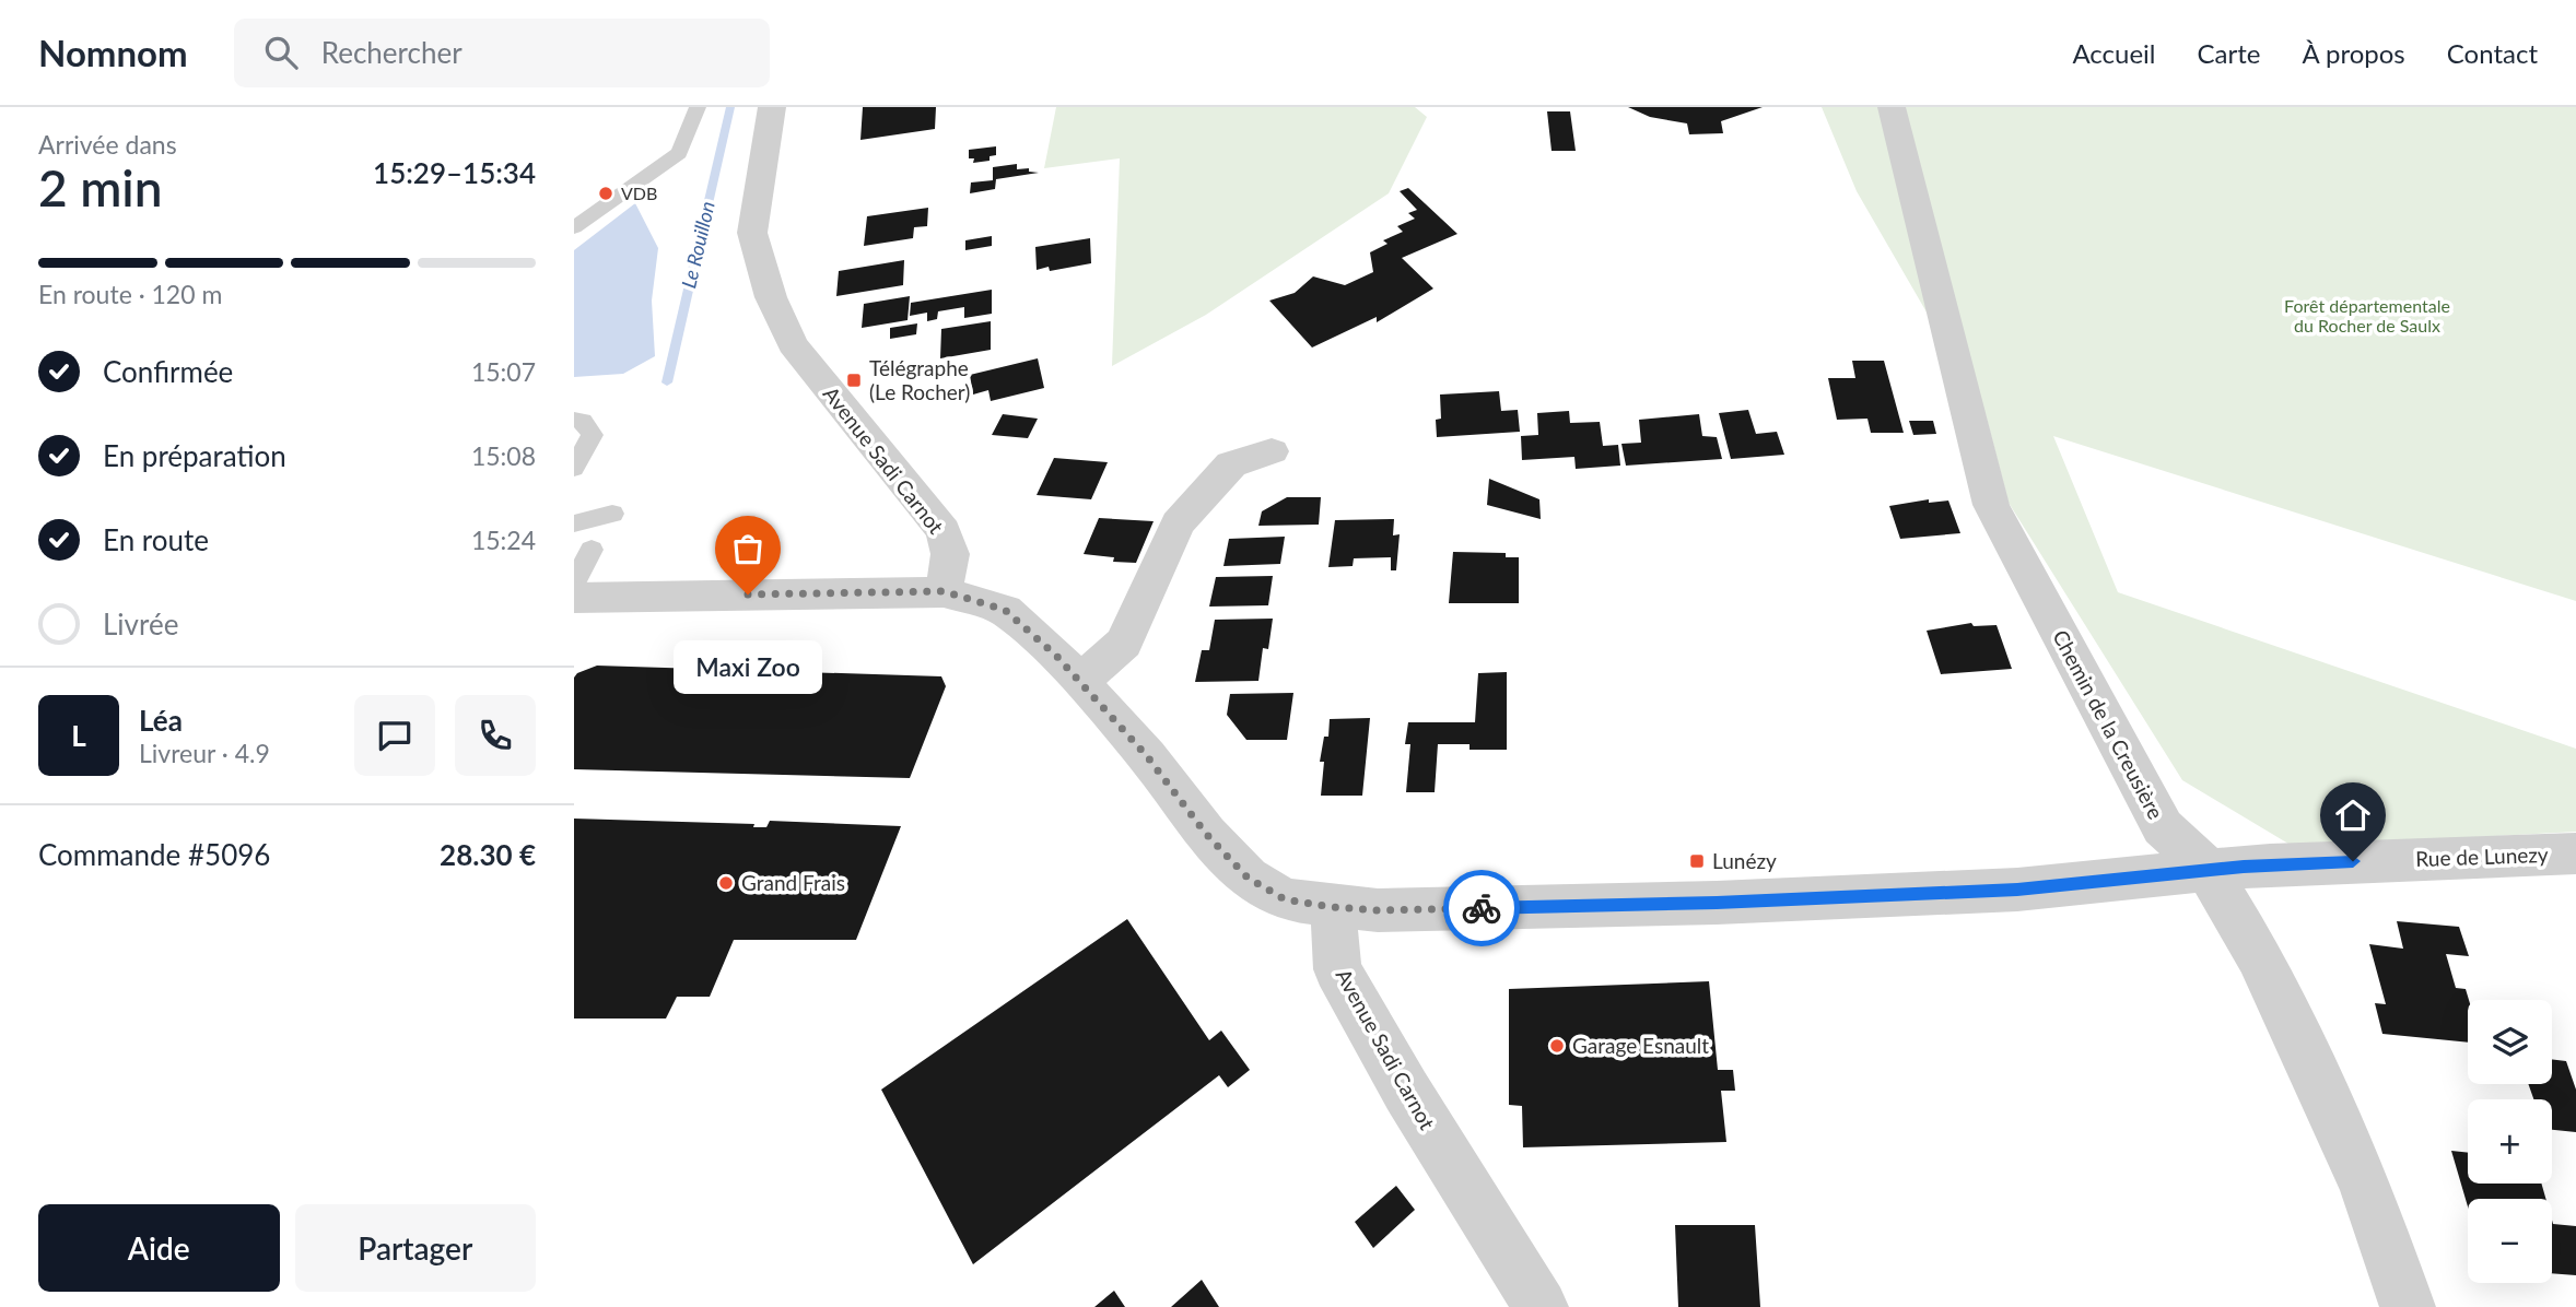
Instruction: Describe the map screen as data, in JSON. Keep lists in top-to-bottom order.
{
  "streets": {
    "street": ["Avenue Sadi Carnot", "Chemin de la Creusière", "Rue de Lunezy"]
  },
  "crossings": [
    ["Avenue Sadi Carnot", "Rue de Lunezy"],
    ["Chemin de la Creusière", "Rue de Lunezy"]
  ],
  "water": ["Le Rouillon"],
  "parks": ["Forêt départementale du Rocher de Saulx"],
  "places": {
    "other": [
      "VDB",
      "Maxi Zoo",
      "Grand Frais",
      "Garage Esnault"
    ],
    "transit": ["Télégraphe (Le Rocher)", "Lunézy"]
  },
  "page": {
    "header": "Nomnom",
    "search": "Rechercher",
    "nav": [
      "Accueil",
      "Carte",
      "À propos",
      "Contact"
    ],
    "heading": ["2 min", "Arrivée dans", "15:29–15:34"],
    "panel": [
      "Léa",
      "Livreur · 4.9",
      "Commande #5096",
      "28.30 €"
    ],
    "bar": "En route · 120 m",
    "list": [
      ["Confirmée", "15:07"],
      ["En préparation", "15:08"],
      ["En route", "15:24"],
      "Livrée"
    ],
    "bubble": "Maxi Zoo",
    "round": "L",
    "map_buttons": ["+", "−"],
    "buttons": ["Aide", "Partager"]
  }
}
